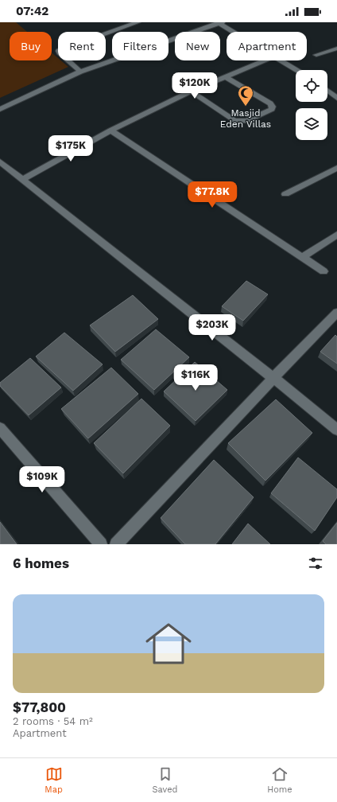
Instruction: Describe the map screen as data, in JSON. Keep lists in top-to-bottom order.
{
  "places": {
    "mosque": ["Masjid Eden Villas"]
  },
  "page": {
    "status": "07:42",
    "chip": [
      "Buy",
      "Rent",
      "Filters",
      "New",
      "Apartment"
    ],
    "price": [
      "$120K",
      "$175K",
      "$77.8K",
      "$203K",
      "$116K",
      "$109K"
    ],
    "heading": "6 homes",
    "list": [
      {
        "name": "$77,800",
        "note": "2 rooms · 54 m² · Apartment"
      }
    ],
    "tabs": ["Map", "Saved", "Home"]
  }
}
